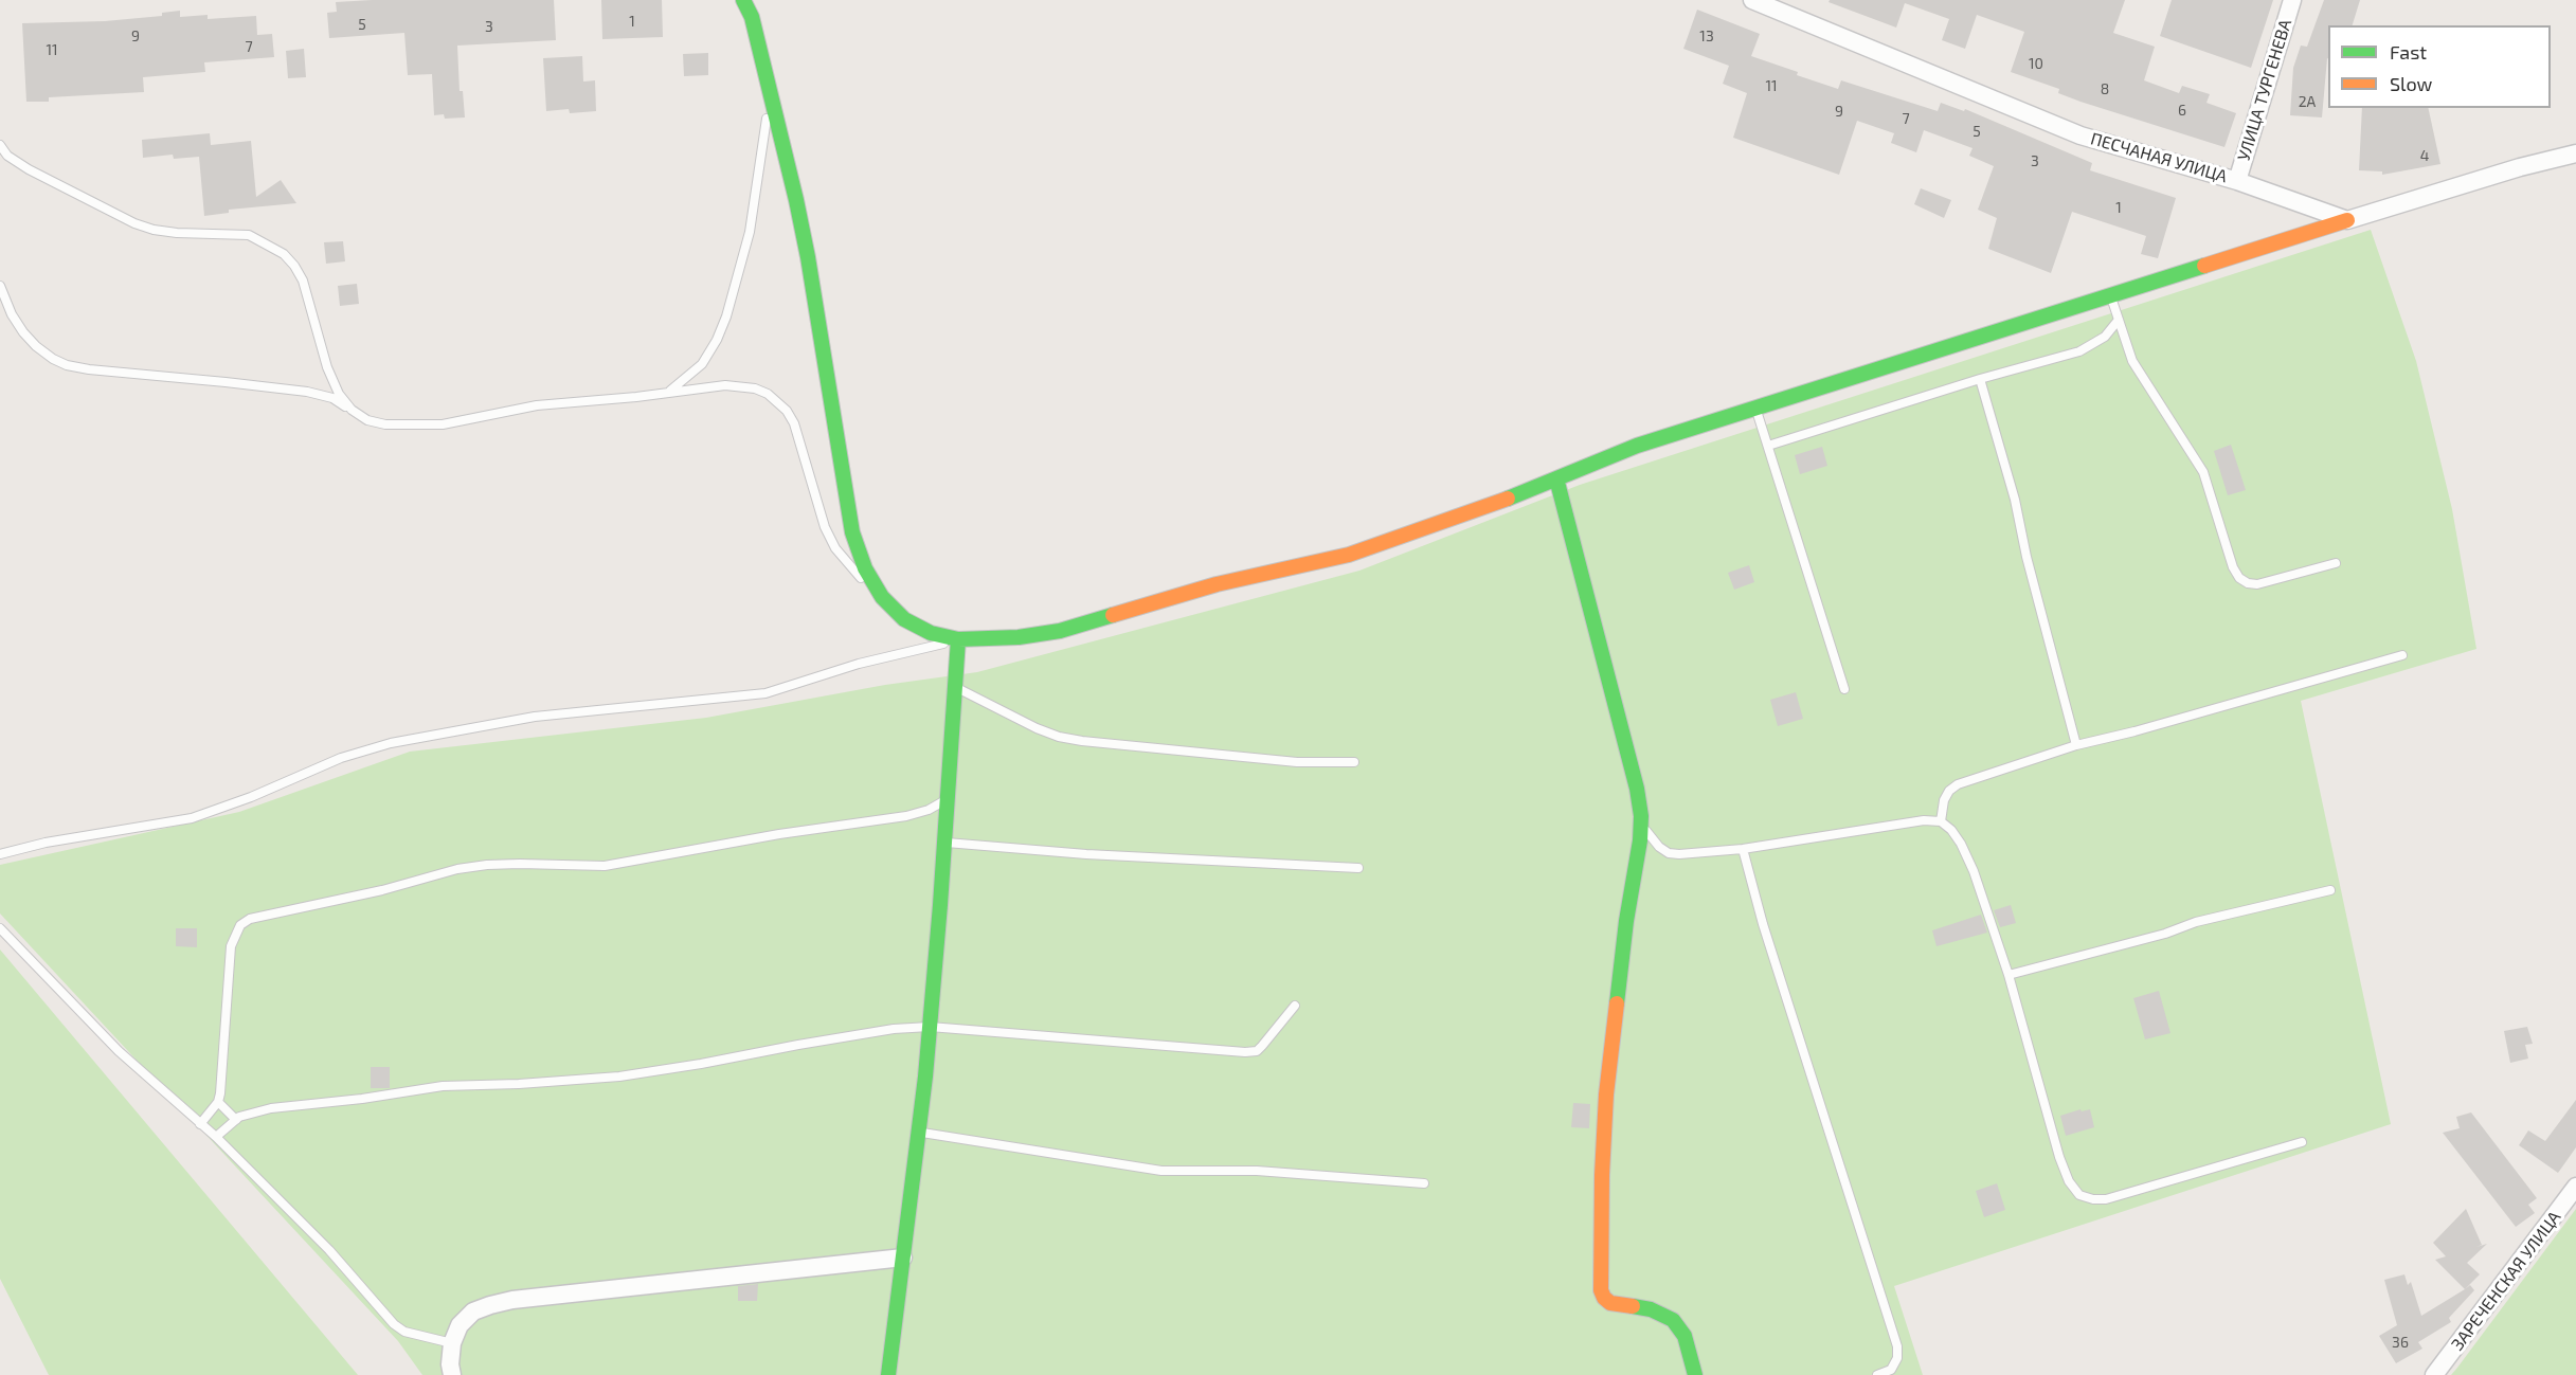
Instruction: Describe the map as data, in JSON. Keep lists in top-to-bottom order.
{
  "streets": {
    "street": ["УЛИЦА ТУРГЕНЕВА", "ПЕСЧАНАЯ УЛИЦА", "ЗАРЕЧЕНСКАЯ УЛИЦА"]
  },
  "crossings": [
    ["УЛИЦА ТУРГЕНЕВА", "ПЕСЧАНАЯ УЛИЦА"]
  ],
  "house_numbers": [
    "1",
    "5",
    "3",
    "9",
    "13",
    "7",
    "11",
    "10",
    "11",
    "8",
    "2А",
    "6",
    "9",
    "7",
    "5",
    "4",
    "3",
    "1",
    "36"
  ],
  "legend": ["Fast", "Slow"]
}
